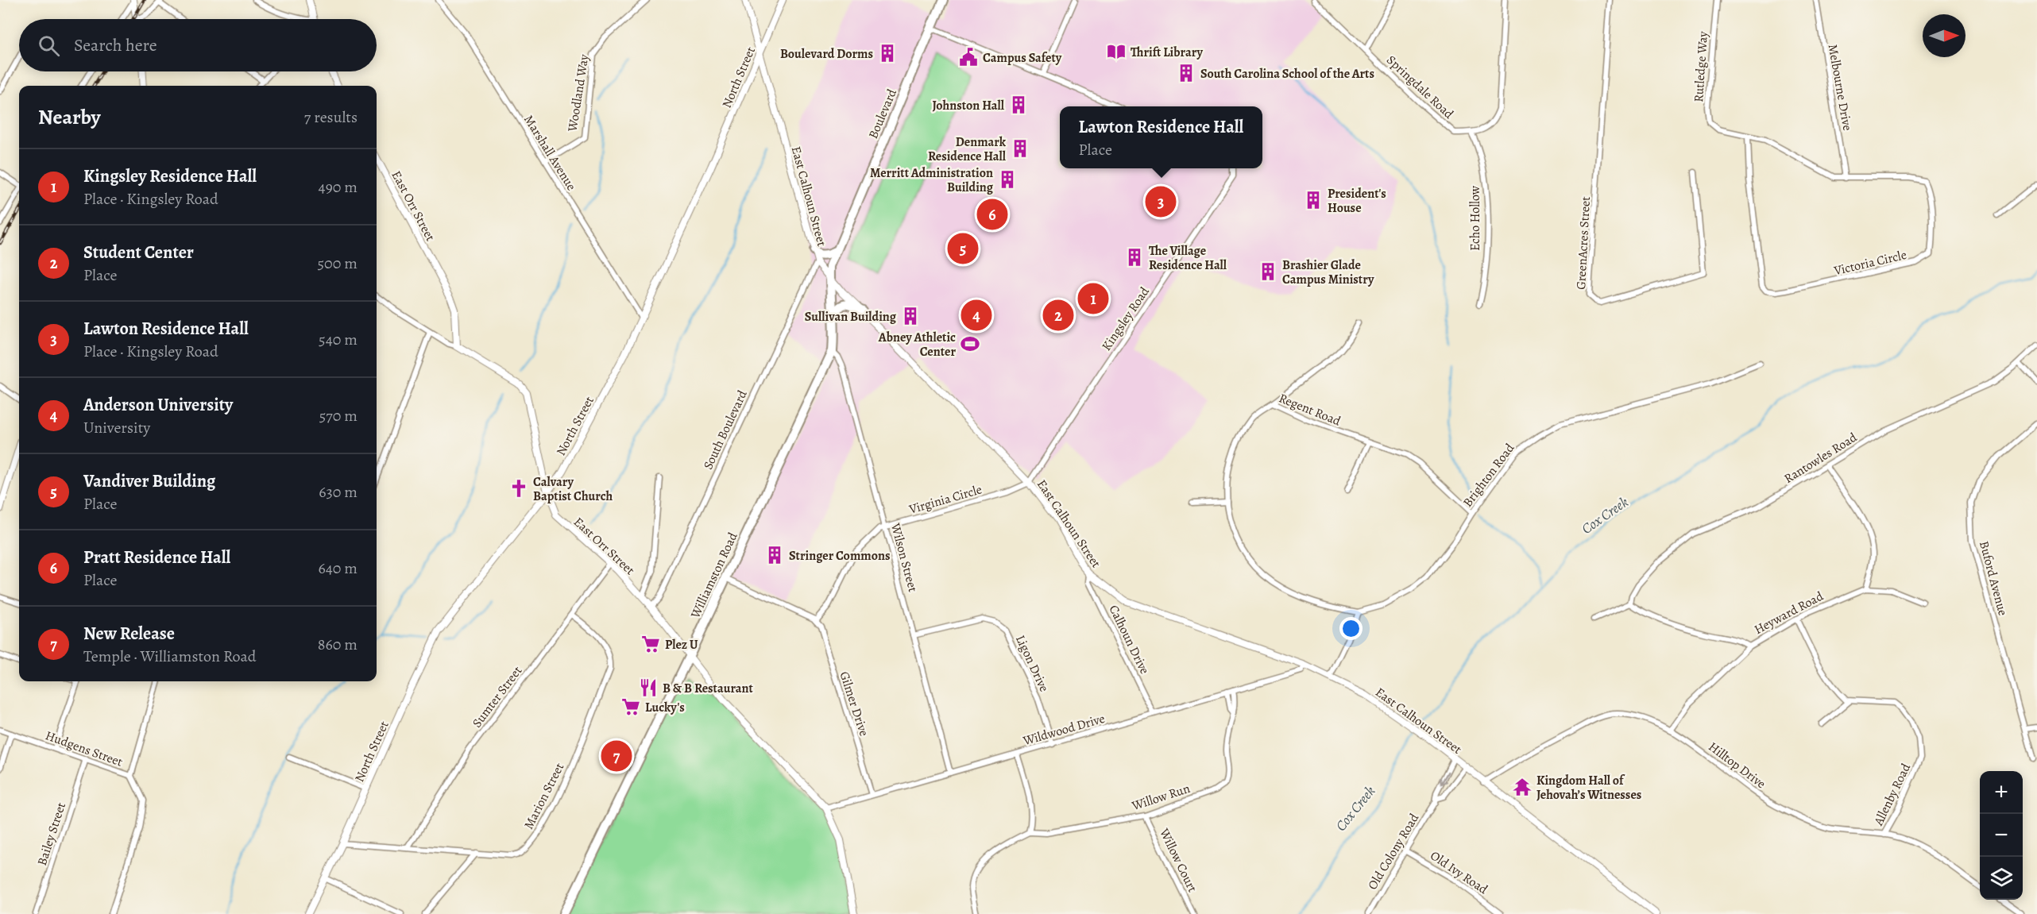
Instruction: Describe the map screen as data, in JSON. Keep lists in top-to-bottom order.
{
  "streets": {
    "main road": ["Boulevard", "Williamston Road"],
    "street": [
      "Rutledge Way",
      "North Street",
      "Springdale Road",
      "Melbourne Drive",
      "Woodland Way",
      "Marshall Avenue",
      "East Calhoun Street",
      "East Orr Street",
      "Echo Hollow",
      "GreenAcres Street",
      "Victoria Circle",
      "Kingsley Road",
      "Regent Road",
      "South Boulevard",
      "Rantowles Road",
      "Brighton Road",
      "Virginia Circle",
      "Wilson Street",
      "Buford Avenue",
      "Heyward Road",
      "Calhoun Drive",
      "Ligon Drive",
      "Sumter Street",
      "Gilmer Drive",
      "Wildwood Drive",
      "Hudgens Street",
      "Hilltop Drive",
      "Allenby Road",
      "Marion Street",
      "Willow Run",
      "Bailey Street",
      "Old Colony Road",
      "Willow Court",
      "Old Ivy Road"
    ]
  },
  "crossings": [
    ["Rutledge Way", "Victoria Circle"],
    ["North Street", "Marshall Avenue"],
    ["North Street", "East Calhoun Street"],
    ["North Street", "East Orr Street"],
    ["North Street", "Marion Street"],
    ["Springdale Road", "Echo Hollow"],
    ["Melbourne Drive", "Victoria Circle"],
    ["Woodland Way", "Marshall Avenue"],
    ["Boulevard", "Williamston Road"],
    ["East Calhoun Street", "Kingsley Road"],
    ["East Calhoun Street", "South Boulevard"],
    ["East Calhoun Street", "Virginia Circle"],
    ["East Calhoun Street", "Williamston Road"],
    ["East Calhoun Street", "Calhoun Drive"],
    ["East Calhoun Street", "Wildwood Drive"],
    ["East Calhoun Street", "Hilltop Drive"],
    ["East Calhoun Street", "Old Colony Road"],
    ["East Orr Street", "South Boulevard"],
    ["East Orr Street", "Williamston Road"],
    ["East Orr Street", "Sumter Street"],
    ["East Orr Street", "Wildwood Drive"],
    ["Kingsley Road", "Virginia Circle"],
    ["Regent Road", "Brighton Road"],
    ["Virginia Circle", "Wilson Street"],
    ["Virginia Circle", "Gilmer Drive"],
    ["Wilson Street", "Williamston Road"],
    ["Wilson Street", "Ligon Drive"],
    ["Wilson Street", "Wildwood Drive"],
    ["Heyward Road", "Hilltop Drive"],
    ["Calhoun Drive", "Wildwood Drive"],
    ["Ligon Drive", "Wildwood Drive"],
    ["Sumter Street", "Marion Street"],
    ["Gilmer Drive", "Wildwood Drive"],
    ["Wildwood Drive", "Willow Run"],
    ["Hudgens Street", "Bailey Street"],
    ["Hilltop Drive", "Allenby Road"],
    ["Willow Run", "Willow Court"],
    ["Old Colony Road", "Old Ivy Road"]
  ],
  "water": ["Cox Creek"],
  "places": {
    "library": ["Thrift Library"],
    "building": [
      "Boulevard Dorms",
      "South Carolina School of the Arts",
      "Johnston Hall",
      "Denmark Residence Hall",
      "Merritt Administration Building",
      "President's House",
      "The Village Residence Hall",
      "Brashier Glade Campus Ministry",
      "Sullivan Building",
      "Stringer Commons"
    ],
    "public building": ["Campus Safety"],
    "sports": ["Abney Athletic Center"],
    "church": ["Calvary Baptist Church"],
    "supermarket": ["Plez U", "Lucky's"],
    "restaurant": ["B & B Restaurant"],
    "temple": ["Kingdom Hall of Jehovah’s Witnesses"]
  },
  "north": "right",
  "page": {
    "search": "Search here",
    "heading": ["Nearby", "7 results"],
    "popup": ["Lawton Residence Hall", "Place"],
    "list": [
      {
        "mark": "1",
        "name": "Kingsley Residence Hall",
        "note": "Place · Kingsley Road",
        "value": "490 m"
      },
      {
        "mark": "2",
        "name": "Student Center",
        "note": "Place",
        "value": "500 m"
      },
      {
        "mark": "3",
        "name": "Lawton Residence Hall",
        "note": "Place · Kingsley Road",
        "value": "540 m"
      },
      {
        "mark": "4",
        "name": "Anderson University",
        "note": "University",
        "value": "570 m"
      },
      {
        "mark": "5",
        "name": "Vandiver Building",
        "note": "Place",
        "value": "630 m"
      },
      {
        "mark": "6",
        "name": "Pratt Residence Hall",
        "note": "Place",
        "value": "640 m"
      },
      {
        "mark": "7",
        "name": "New Release",
        "note": "Temple · Williamston Road",
        "value": "860 m"
      }
    ],
    "pins": [
      "3",
      "6",
      "5",
      "1",
      "2",
      "4",
      "7"
    ],
    "map_buttons": ["+", "−"]
  }
}
